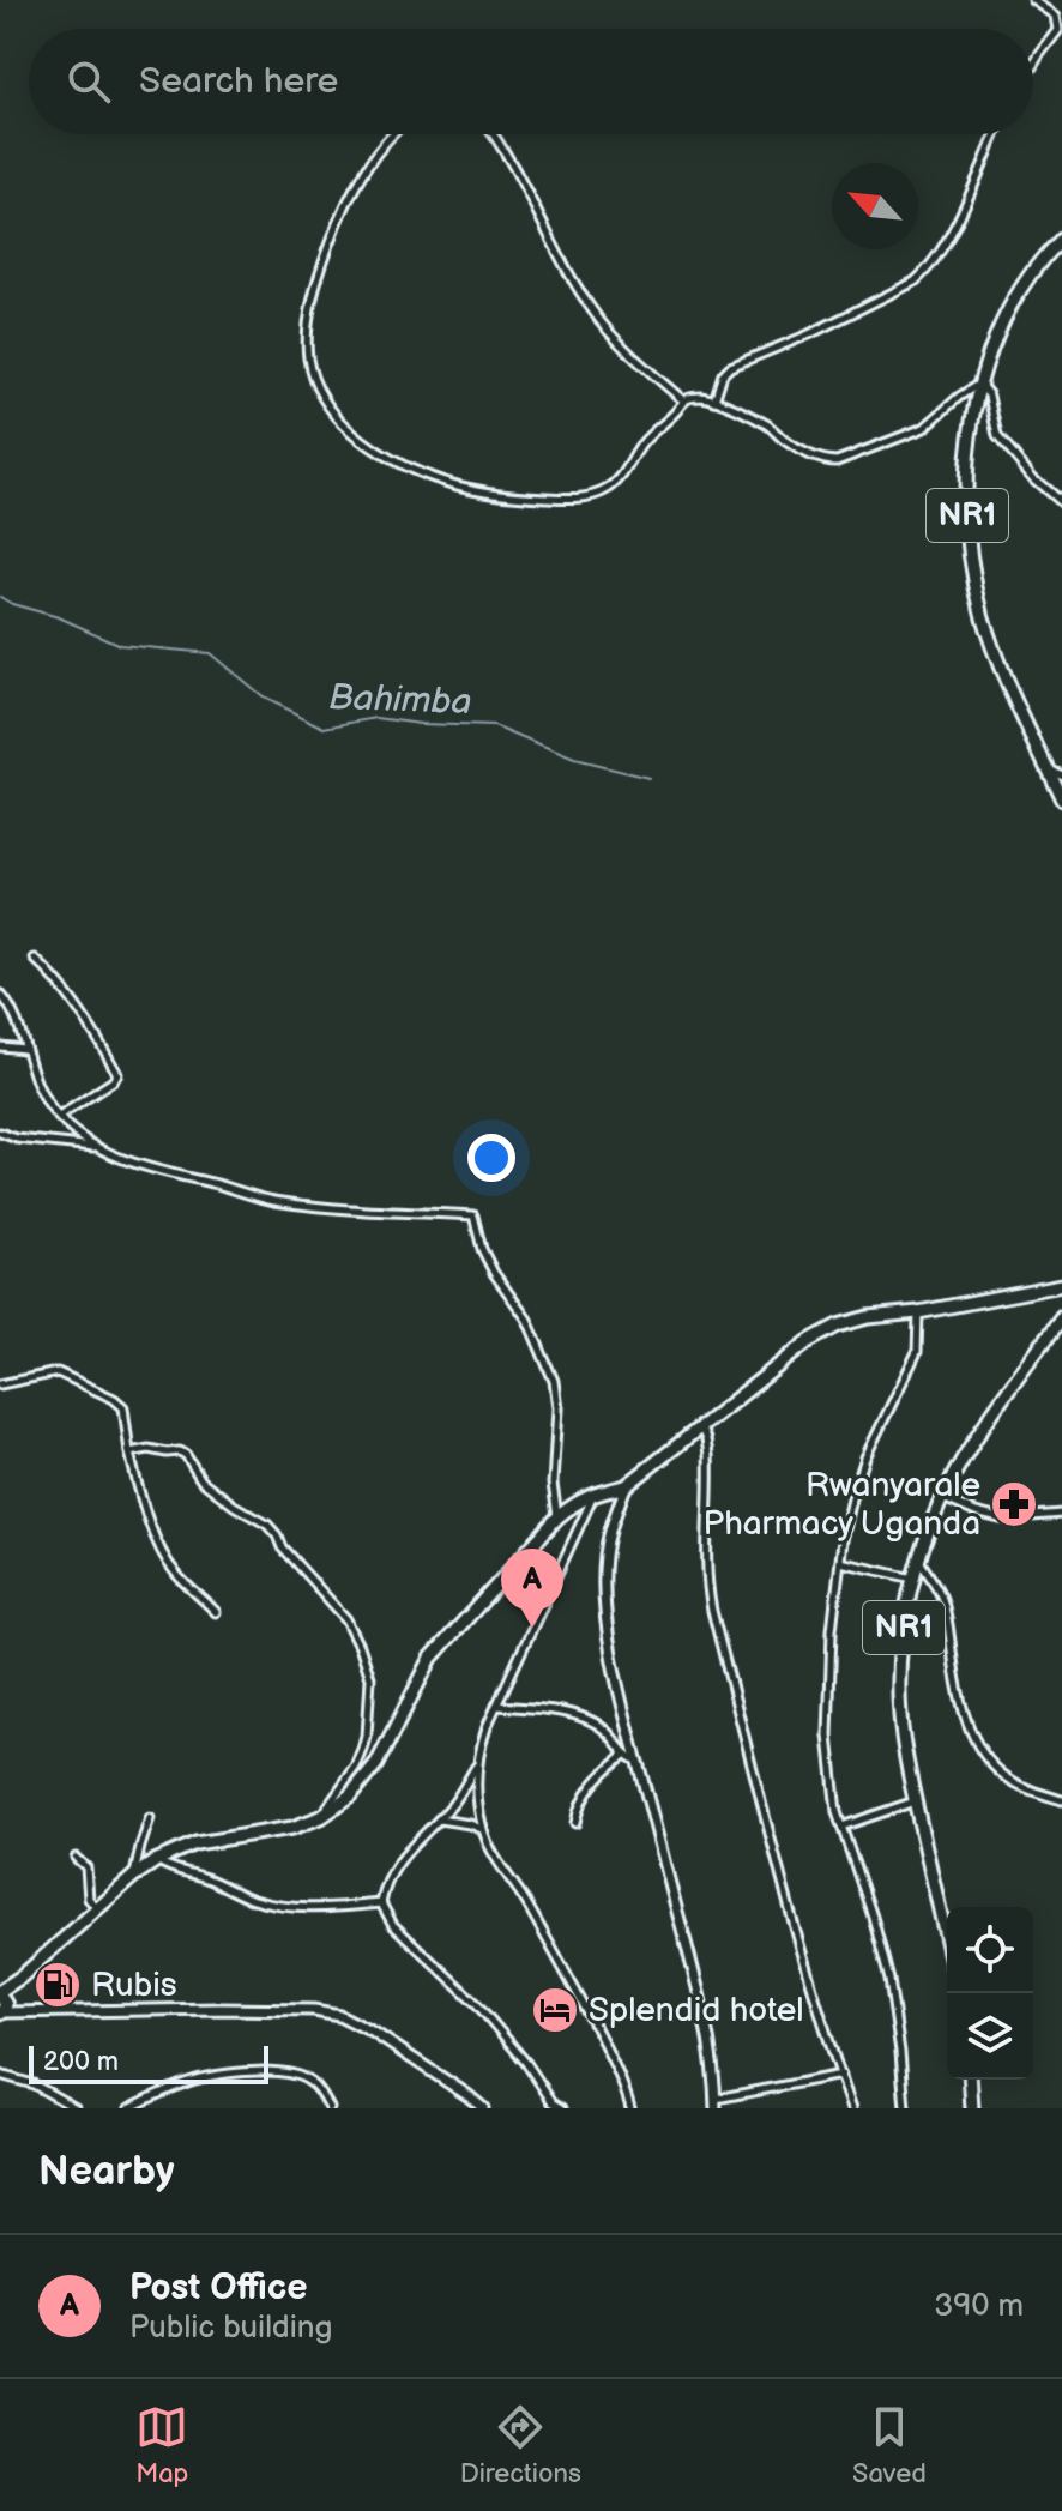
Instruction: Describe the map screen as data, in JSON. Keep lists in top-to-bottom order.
{
  "streets": {
    "highway": ["NR1"]
  },
  "water": ["Bahimba"],
  "places": {
    "pharmacy": ["Rwanyarale Pharmacy Uganda"],
    "fuel station": ["Rubis"],
    "hotel": ["Splendid hotel"]
  },
  "scale_bar": "200 m",
  "north": "top left",
  "page": {
    "search": "Search here",
    "pins": "A",
    "scale": "200 m",
    "heading": "Nearby",
    "list": [
      {
        "mark": "A",
        "name": "Post Office",
        "note": "Public building",
        "value": "390 m"
      }
    ],
    "nav": ["Map", "Directions", "Saved"]
  }
}
